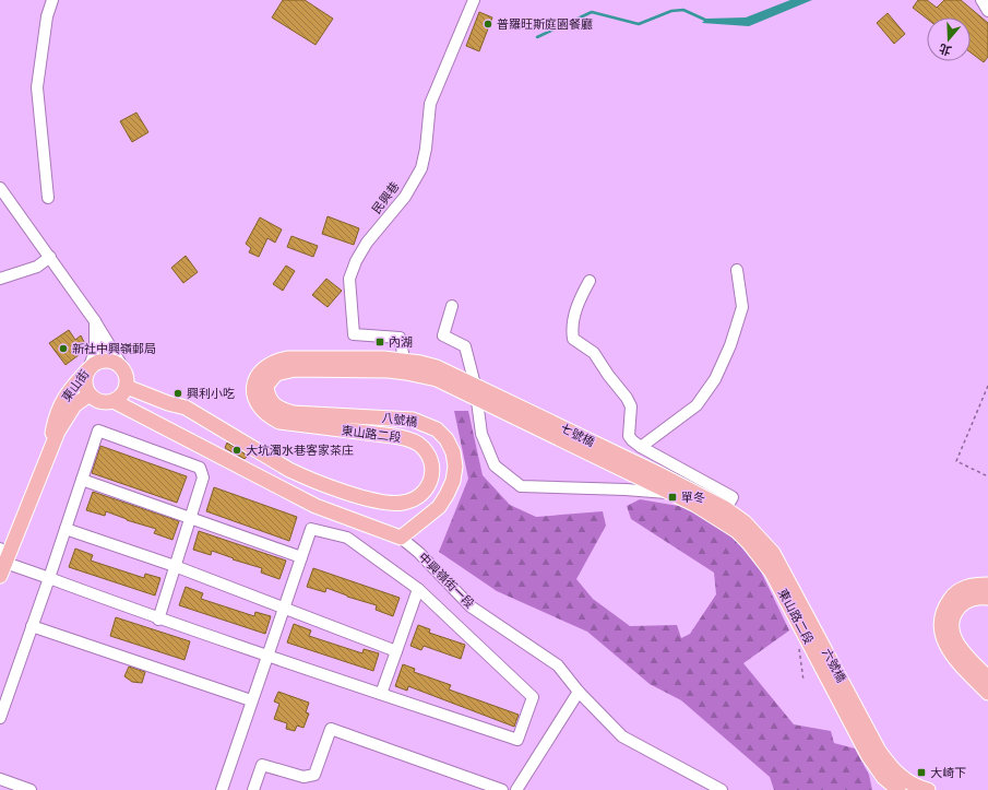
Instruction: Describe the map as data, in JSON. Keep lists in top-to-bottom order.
{
  "streets": {
    "main road": [
      "東山街",
      "八號橋",
      "東山路二段",
      "七號橋",
      "中興嶺街一段",
      "六號橋"
    ],
    "street": ["民興巷"]
  },
  "crossings": [
    ["民興巷", "東山路二段"],
    ["東山街", "東山路二段"],
    ["東山街", "中興嶺街一段"],
    ["八號橋", "東山路二段"],
    ["八號橋", "中興嶺街一段"],
    ["東山路二段", "七號橋"],
    ["東山路二段", "中興嶺街一段"],
    ["東山路二段", "六號橋"]
  ],
  "places": {
    "other": [
      "普羅旺斯庭園餐廳",
      "新社中興嶺郵局",
      "興利小吃",
      "大坑濁水巷客家茶庄"
    ],
    "transit": ["內湖", "單冬", "大崎下"]
  },
  "north": "bottom"
}
